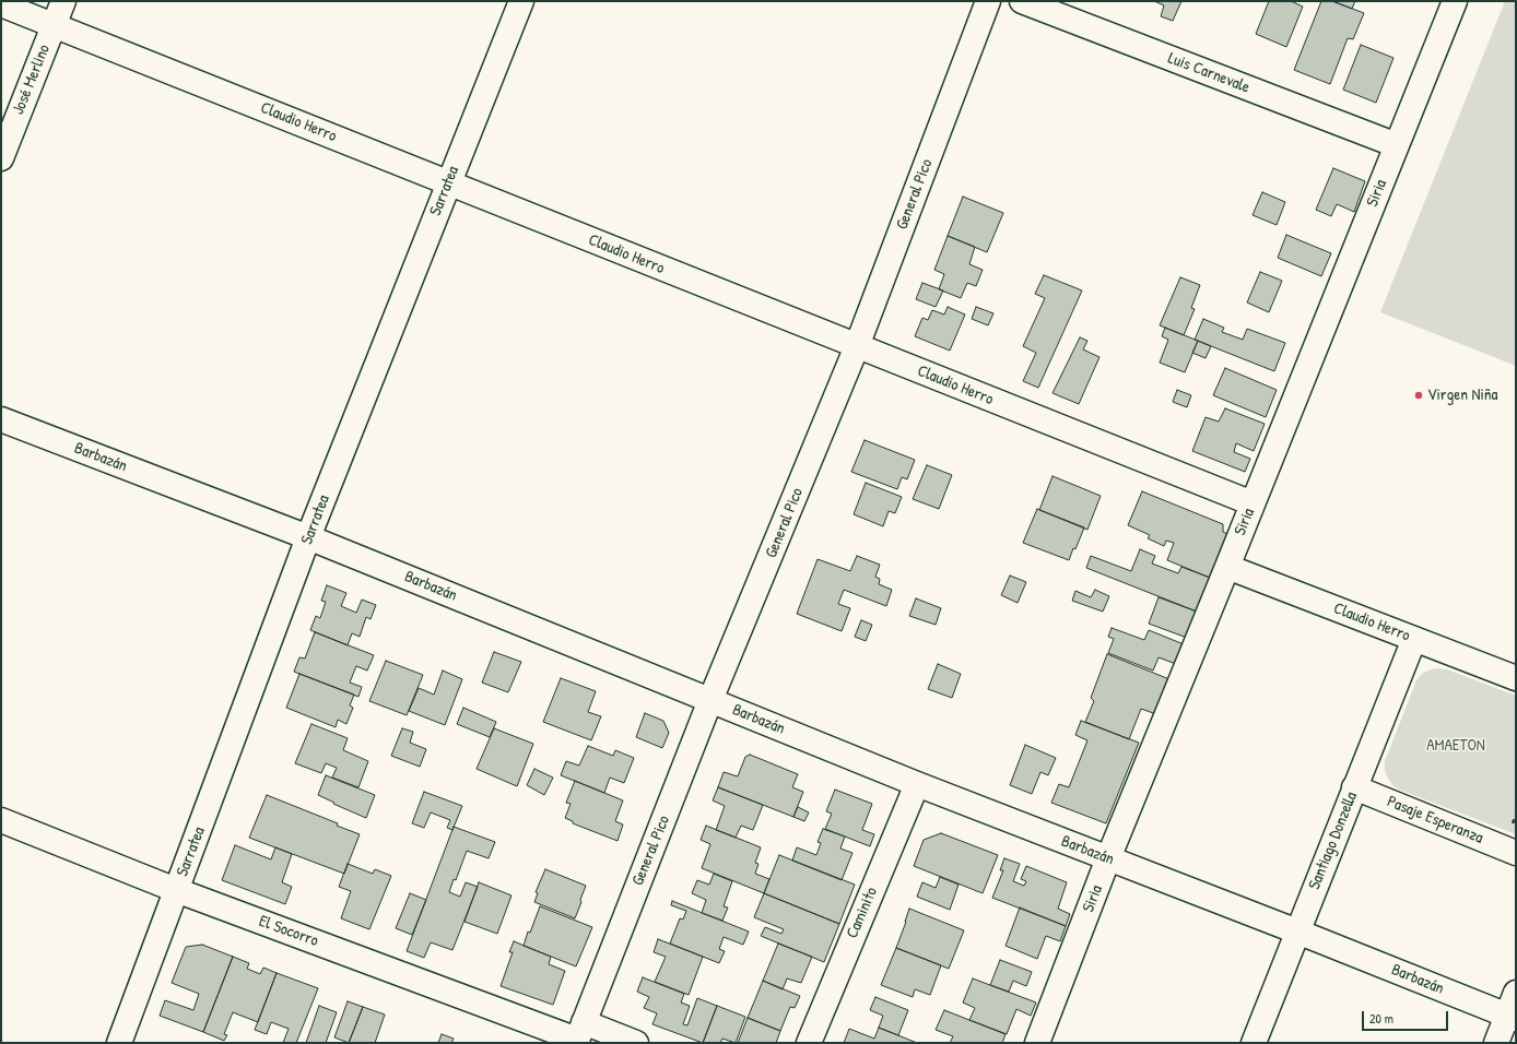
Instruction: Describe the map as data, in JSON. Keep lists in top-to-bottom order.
{
  "streets": {
    "street": [
      "Luis Carnevale",
      "José Merlino",
      "Claudio Herro",
      "Sarratea",
      "Siria",
      "General Pico",
      "Barbazán",
      "Pasaje Esperanza",
      "Santiago Donzella",
      "Caminito",
      "El Socorro"
    ]
  },
  "crossings": [
    ["Luis Carnevale", "Siria"],
    ["José Merlino", "Claudio Herro"],
    ["Claudio Herro", "Sarratea"],
    ["Claudio Herro", "Siria"],
    ["Claudio Herro", "General Pico"],
    ["Claudio Herro", "Santiago Donzella"],
    ["Sarratea", "Barbazán"],
    ["Sarratea", "El Socorro"],
    ["Siria", "Barbazán"],
    ["General Pico", "Barbazán"],
    ["General Pico", "El Socorro"],
    ["Barbazán", "Santiago Donzella"],
    ["Barbazán", "Caminito"],
    ["Pasaje Esperanza", "Santiago Donzella"]
  ],
  "parks": ["AMAETON"],
  "places": ["Virgen Niña"],
  "scale_bar": "20 m"
}
